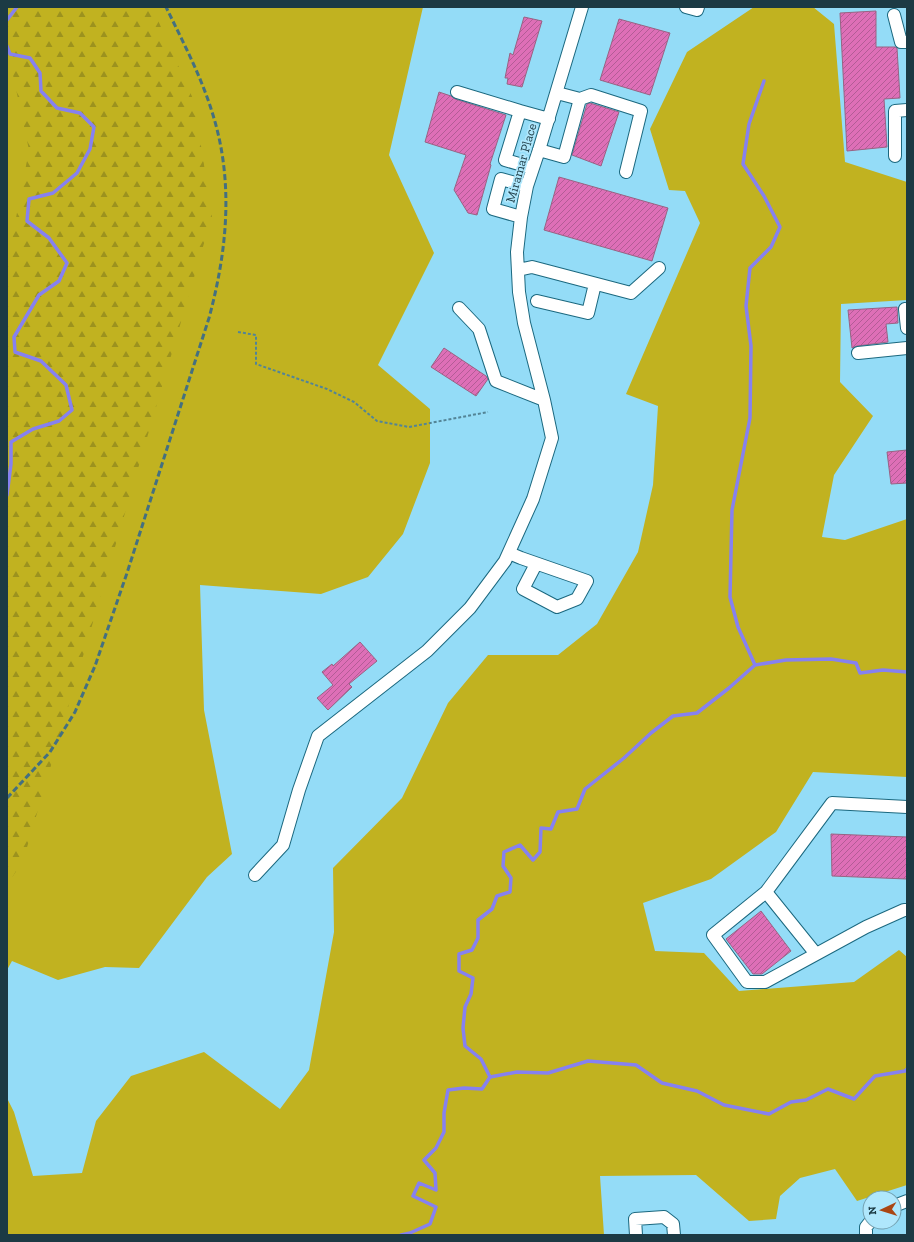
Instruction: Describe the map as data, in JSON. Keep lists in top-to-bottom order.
{
  "streets": {
    "street": ["Miramar Place"]
  },
  "north": "left"
}
